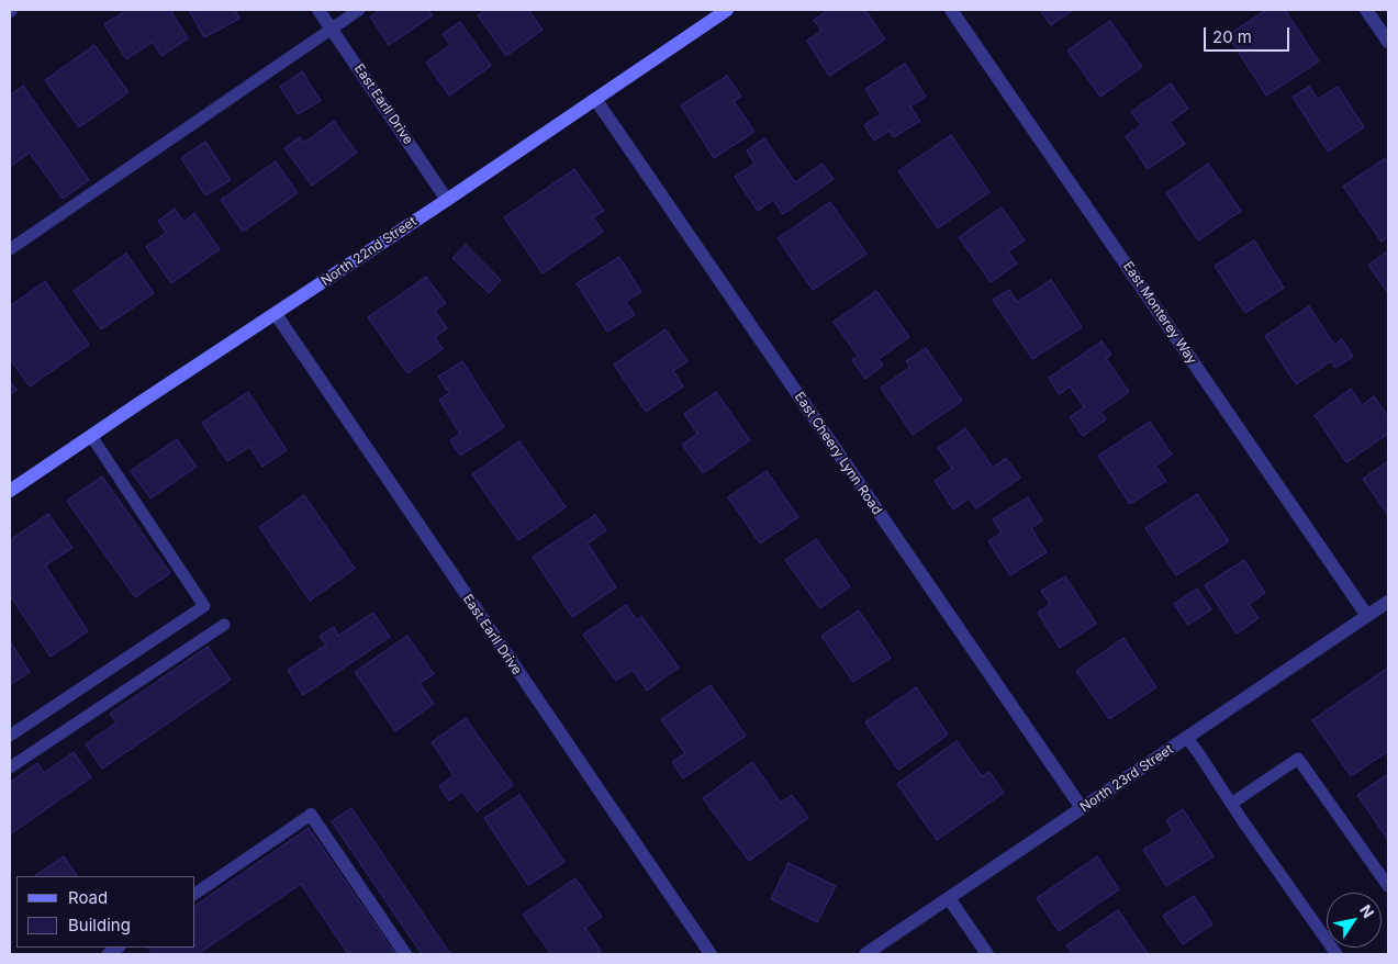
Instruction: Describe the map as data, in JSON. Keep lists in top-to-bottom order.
{
  "streets": {
    "street": [
      "East Earll Drive",
      "North 22nd Street",
      "East Monterey Way",
      "East Cheery Lynn Road",
      "North 23rd Street"
    ]
  },
  "crossings": [
    ["East Earll Drive", "North 22nd Street"],
    ["North 22nd Street", "East Cheery Lynn Road"],
    ["East Monterey Way", "North 23rd Street"],
    ["East Cheery Lynn Road", "North 23rd Street"]
  ],
  "legend": ["Road", "Building"],
  "scale_bar": "20 m",
  "north": "top right"
}
